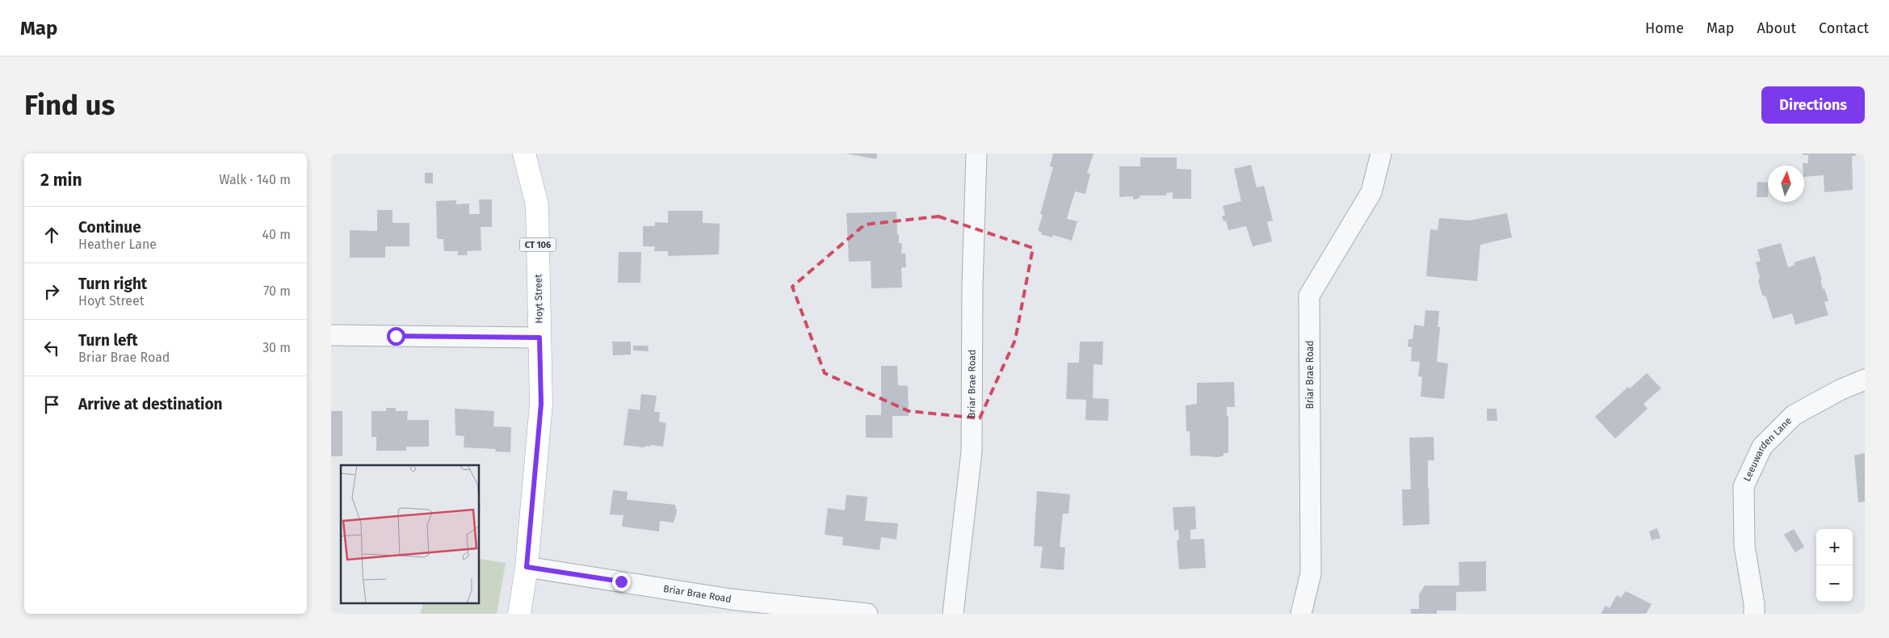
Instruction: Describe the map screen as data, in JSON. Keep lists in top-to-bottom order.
{
  "streets": {
    "main road": ["CT 106", "Hoyt Street"],
    "street": ["Briar Brae Road", "Leeuwarden Lane"]
  },
  "crossings": [
    ["Hoyt Street", "Briar Brae Road"]
  ],
  "north": "top",
  "page": {
    "header": "Map",
    "nav": [
      "Home",
      "Map",
      "About",
      "Contact"
    ],
    "buttons": "Directions",
    "title": "Find us",
    "heading": ["2 min", "Walk · 140 m"],
    "list": [
      ["Continue", "Heather Lane", "40 m"],
      ["Turn right", "Hoyt Street", "70 m"],
      ["Turn left", "Briar Brae Road", "30 m"],
      "Arrive at destination"
    ],
    "map_buttons": ["+", "−"]
  }
}
